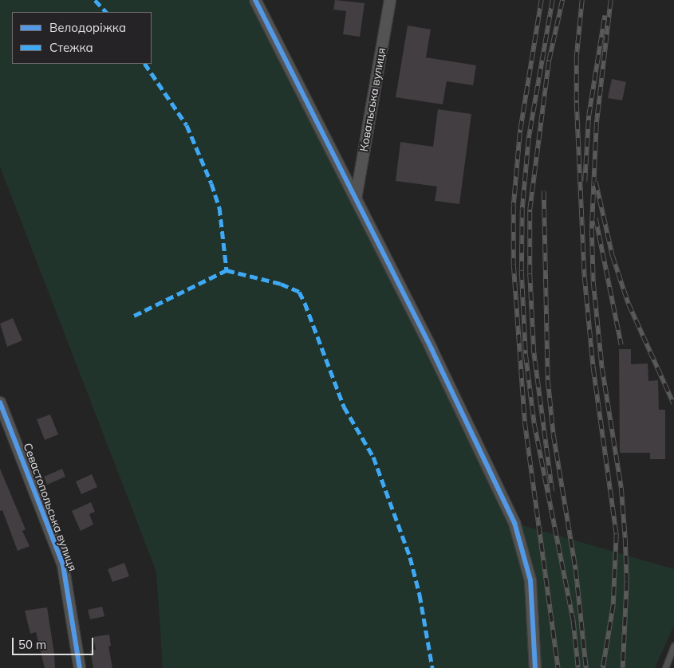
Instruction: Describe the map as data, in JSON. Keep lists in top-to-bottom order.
{
  "streets": {
    "street": ["Ковальська вулиця", "Севастопольська вулиця"]
  },
  "legend": ["Велодоріжка", "Стежка"],
  "scale_bar": "50 m"
}
